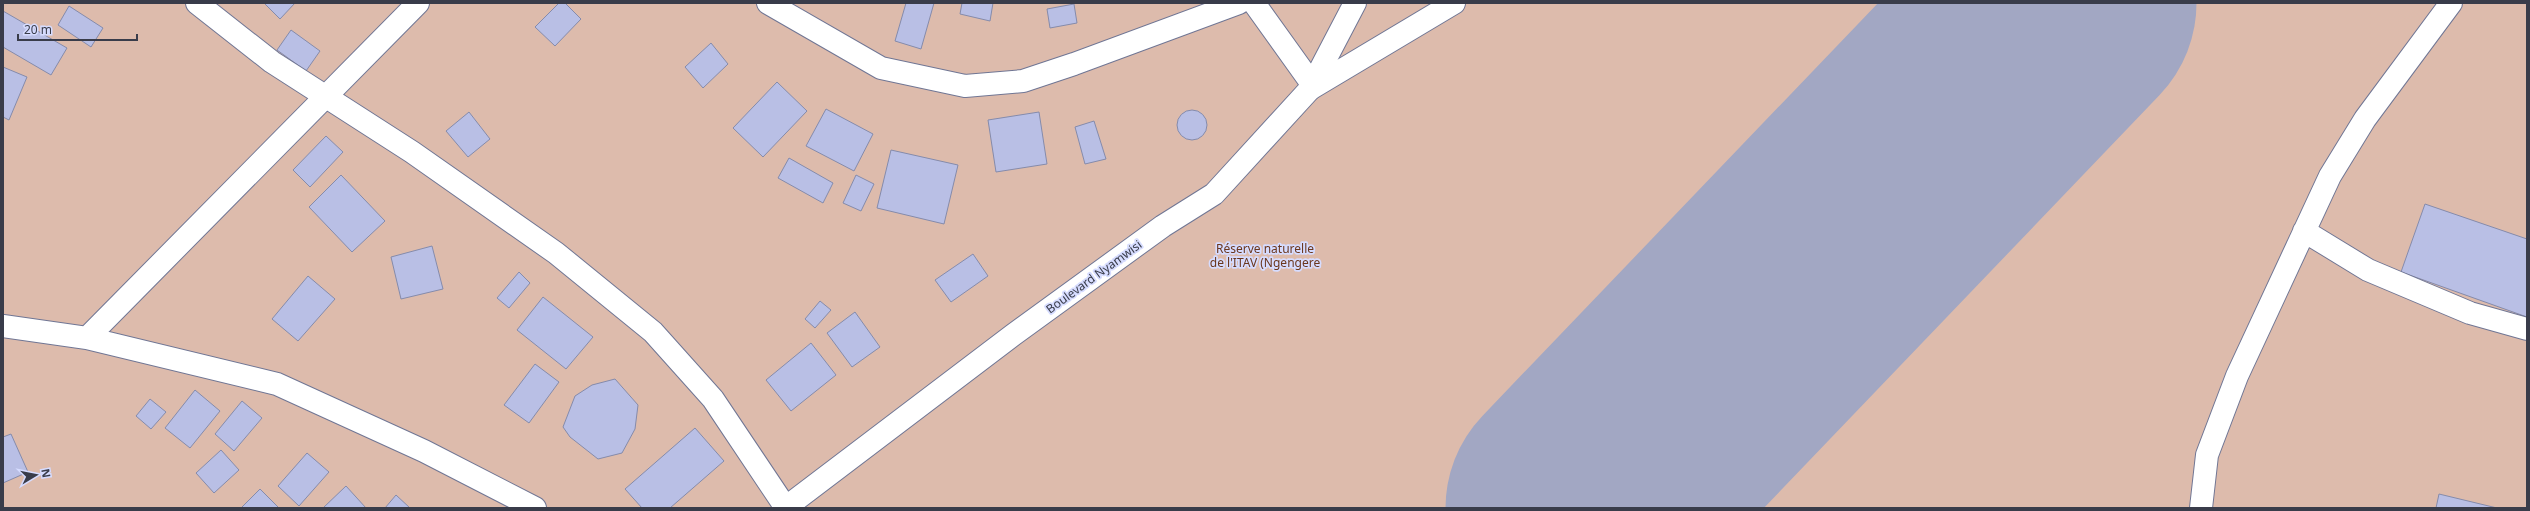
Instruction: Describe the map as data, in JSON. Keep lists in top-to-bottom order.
{
  "streets": {
    "street": ["Boulevard Nyamwisi"]
  },
  "parks": ["Réserve naturelle de l'ITAV (Ngengere"],
  "scale_bar": "20 m",
  "north": "right"
}
